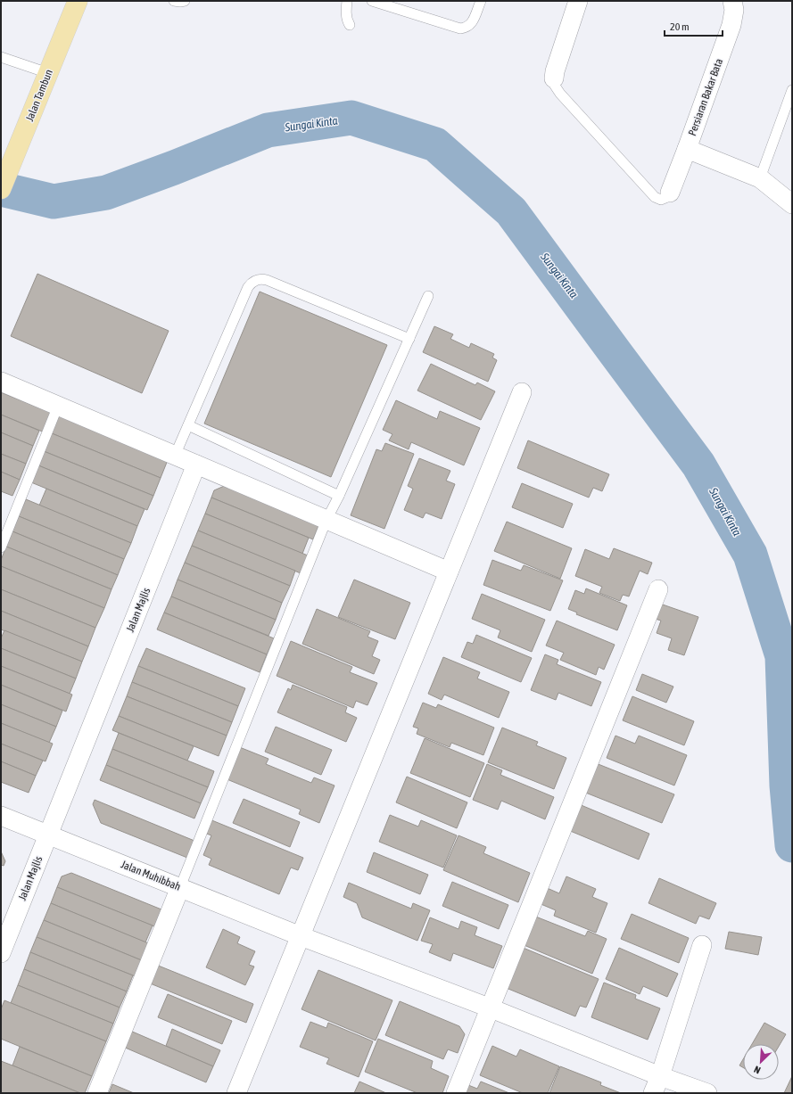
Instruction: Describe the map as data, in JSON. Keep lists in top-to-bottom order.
{
  "streets": {
    "main road": ["Jalan Tambun"],
    "street": ["Persiaran Bakar Bata", "Jalan Majlis", "Jalan Muhibbah"]
  },
  "crossings": [
    ["Jalan Majlis", "Jalan Muhibbah"]
  ],
  "water": ["Sungai Kinta"],
  "scale_bar": "20 m",
  "north": "bottom left"
}
